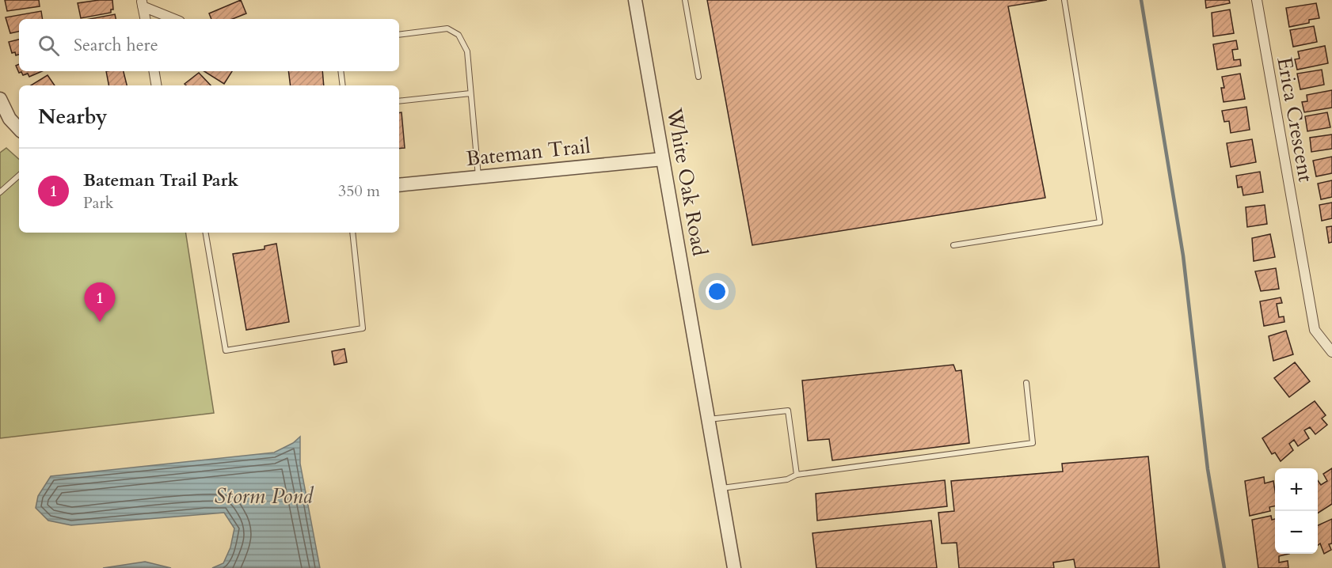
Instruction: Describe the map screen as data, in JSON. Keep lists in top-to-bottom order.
{
  "streets": {
    "street": ["Erica Crescent", "Bateman Trail", "White Oak Road"]
  },
  "crossings": [
    ["Bateman Trail", "White Oak Road"]
  ],
  "water": ["Storm Pond"],
  "page": {
    "search": "Search here",
    "heading": "Nearby",
    "list": [
      {
        "mark": "1",
        "name": "Bateman Trail Park",
        "note": "Park",
        "value": "350 m"
      }
    ],
    "pins": "1",
    "map_buttons": ["+", "−"]
  }
}
